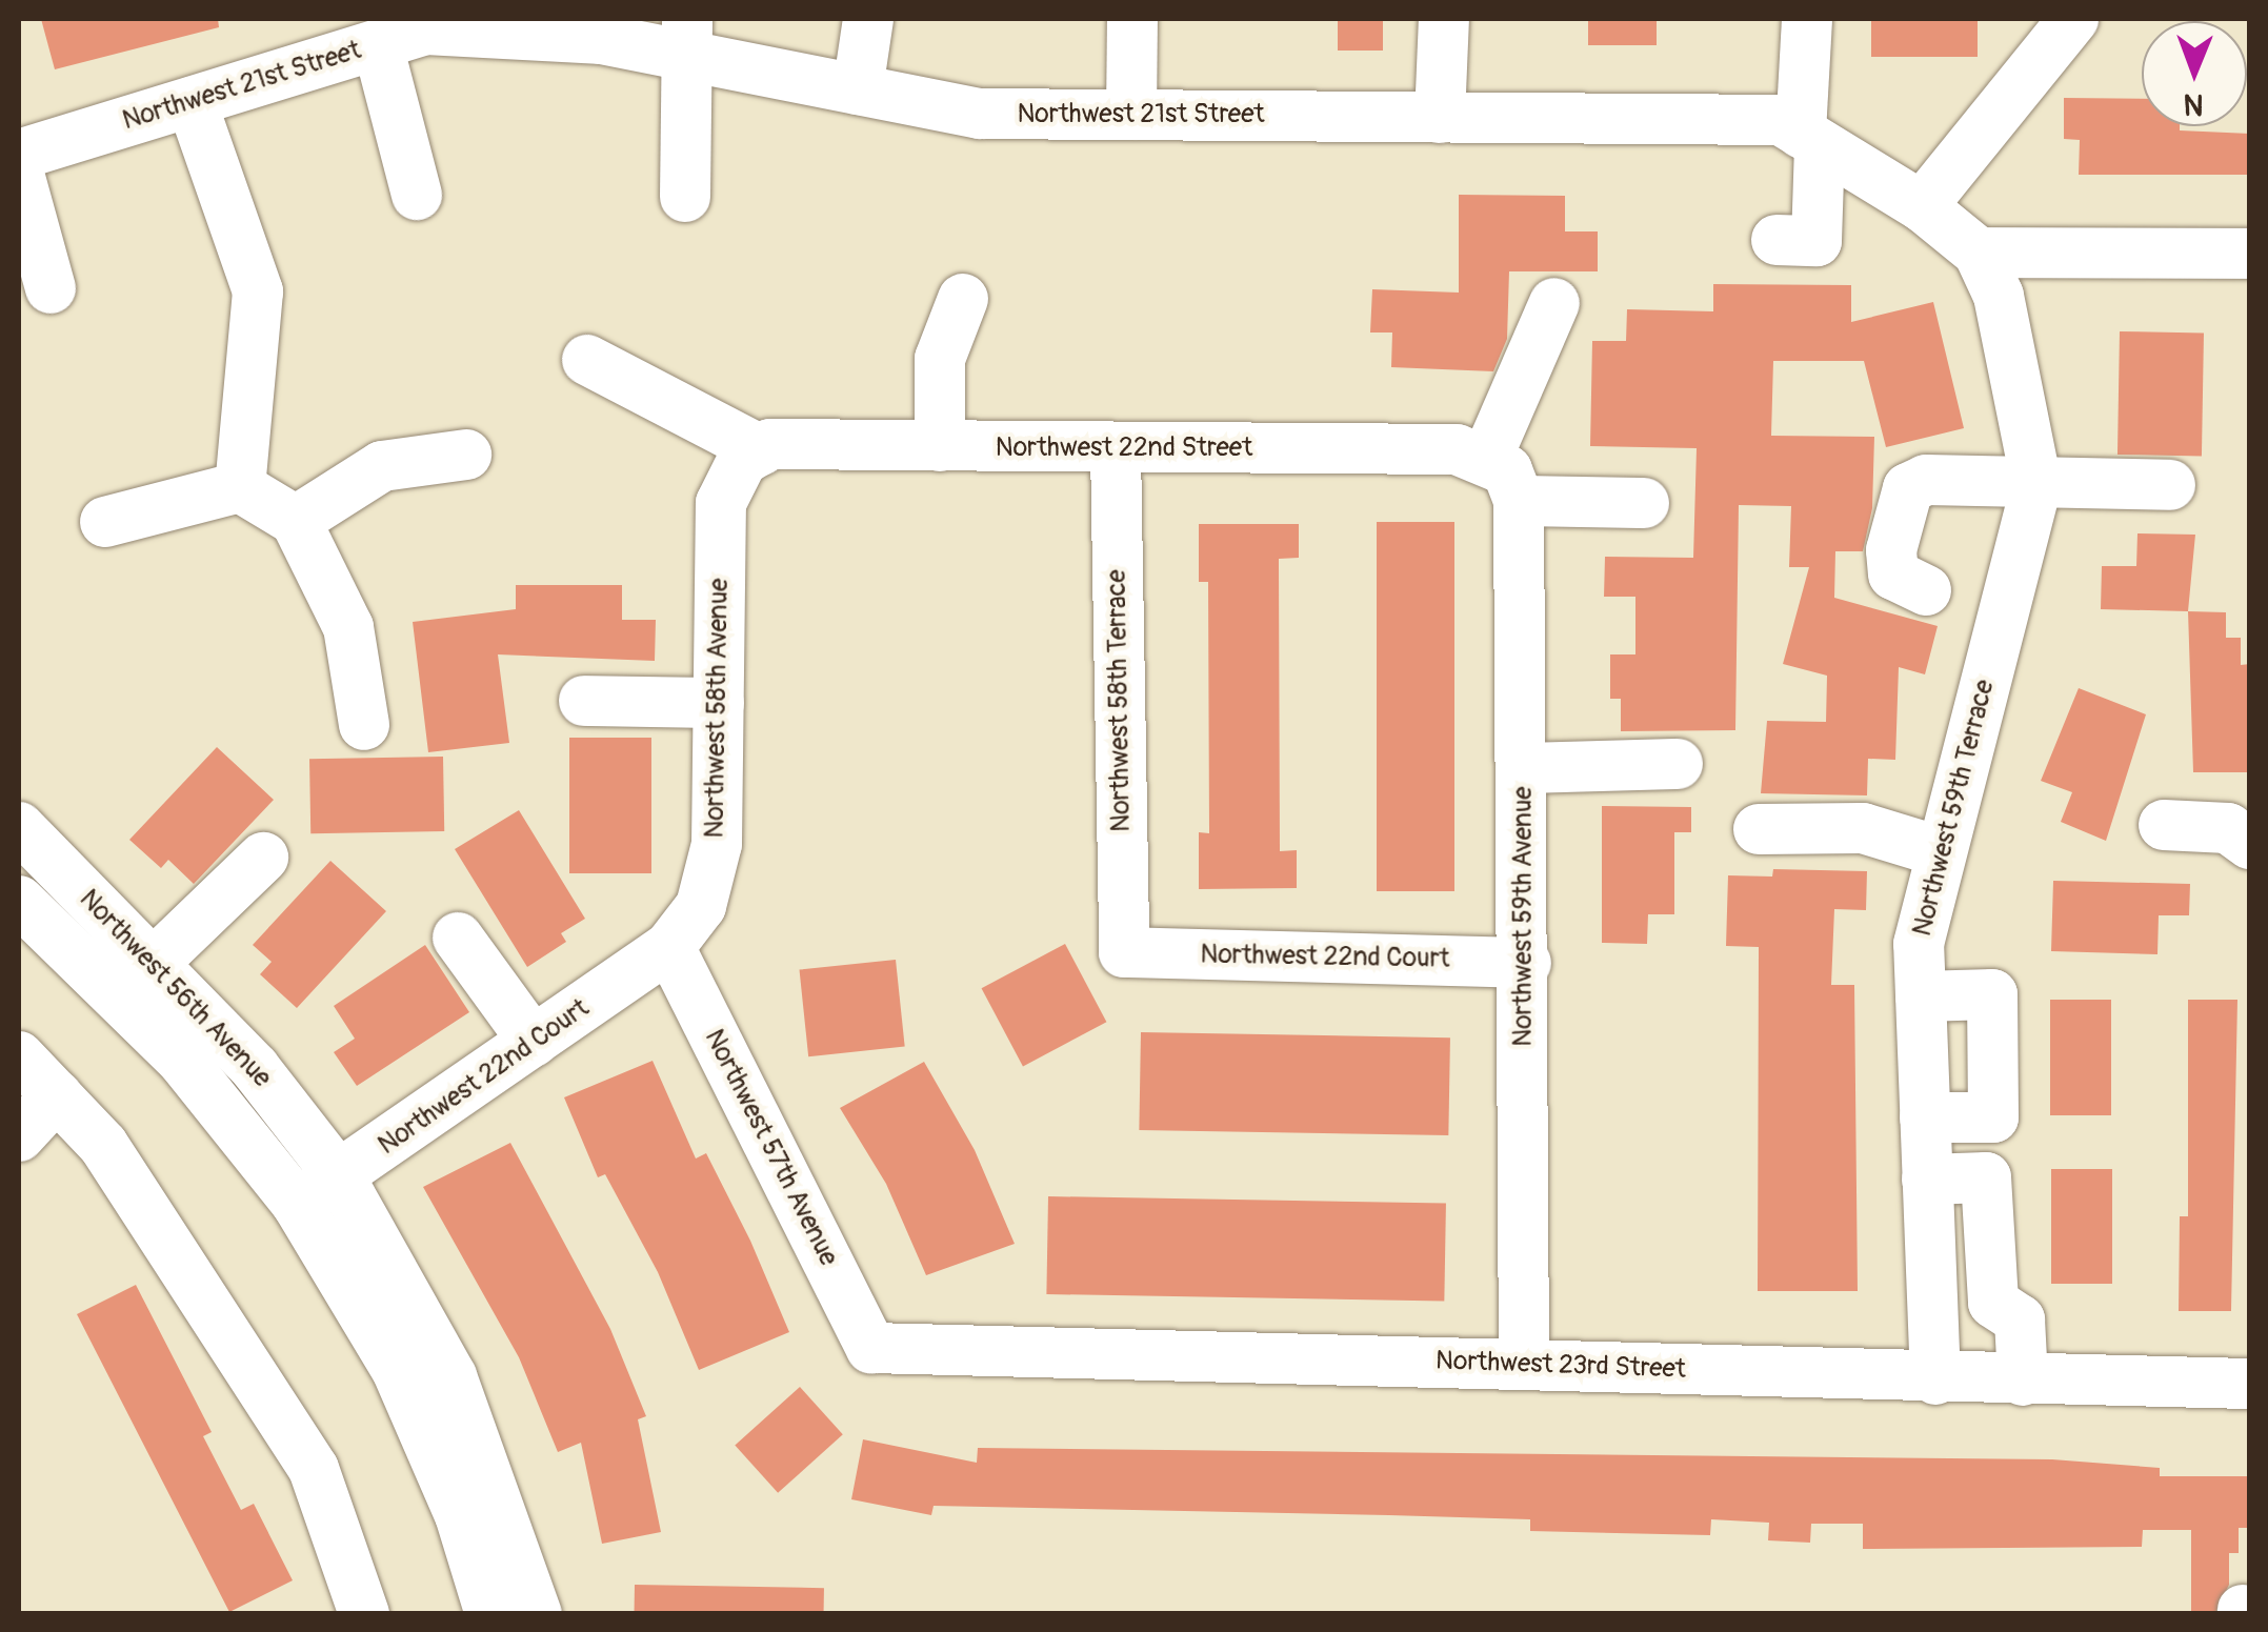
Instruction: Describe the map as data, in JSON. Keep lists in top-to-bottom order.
{
  "streets": {
    "street": [
      "Northwest 21st Street",
      "Northwest 22nd Street",
      "Northwest 58th Terrace",
      "Northwest 58th Avenue",
      "Northwest 59th Terrace",
      "Northwest 59th Avenue",
      "Northwest 22nd Court",
      "Northwest 56th Avenue",
      "Northwest 57th Avenue",
      "Northwest 23rd Street"
    ]
  },
  "crossings": [
    ["Northwest 21st Street", "Northwest 59th Terrace"],
    ["Northwest 22nd Street", "Northwest 58th Terrace"],
    ["Northwest 22nd Street", "Northwest 58th Avenue"],
    ["Northwest 22nd Street", "Northwest 59th Avenue"],
    ["Northwest 58th Terrace", "Northwest 22nd Court"],
    ["Northwest 58th Avenue", "Northwest 22nd Court"],
    ["Northwest 58th Avenue", "Northwest 57th Avenue"],
    ["Northwest 59th Terrace", "Northwest 23rd Street"],
    ["Northwest 59th Avenue", "Northwest 22nd Court"],
    ["Northwest 59th Avenue", "Northwest 23rd Street"],
    ["Northwest 22nd Court", "Northwest 56th Avenue"],
    ["Northwest 22nd Court", "Northwest 57th Avenue"],
    ["Northwest 57th Avenue", "Northwest 23rd Street"]
  ],
  "north": "bottom"
}
